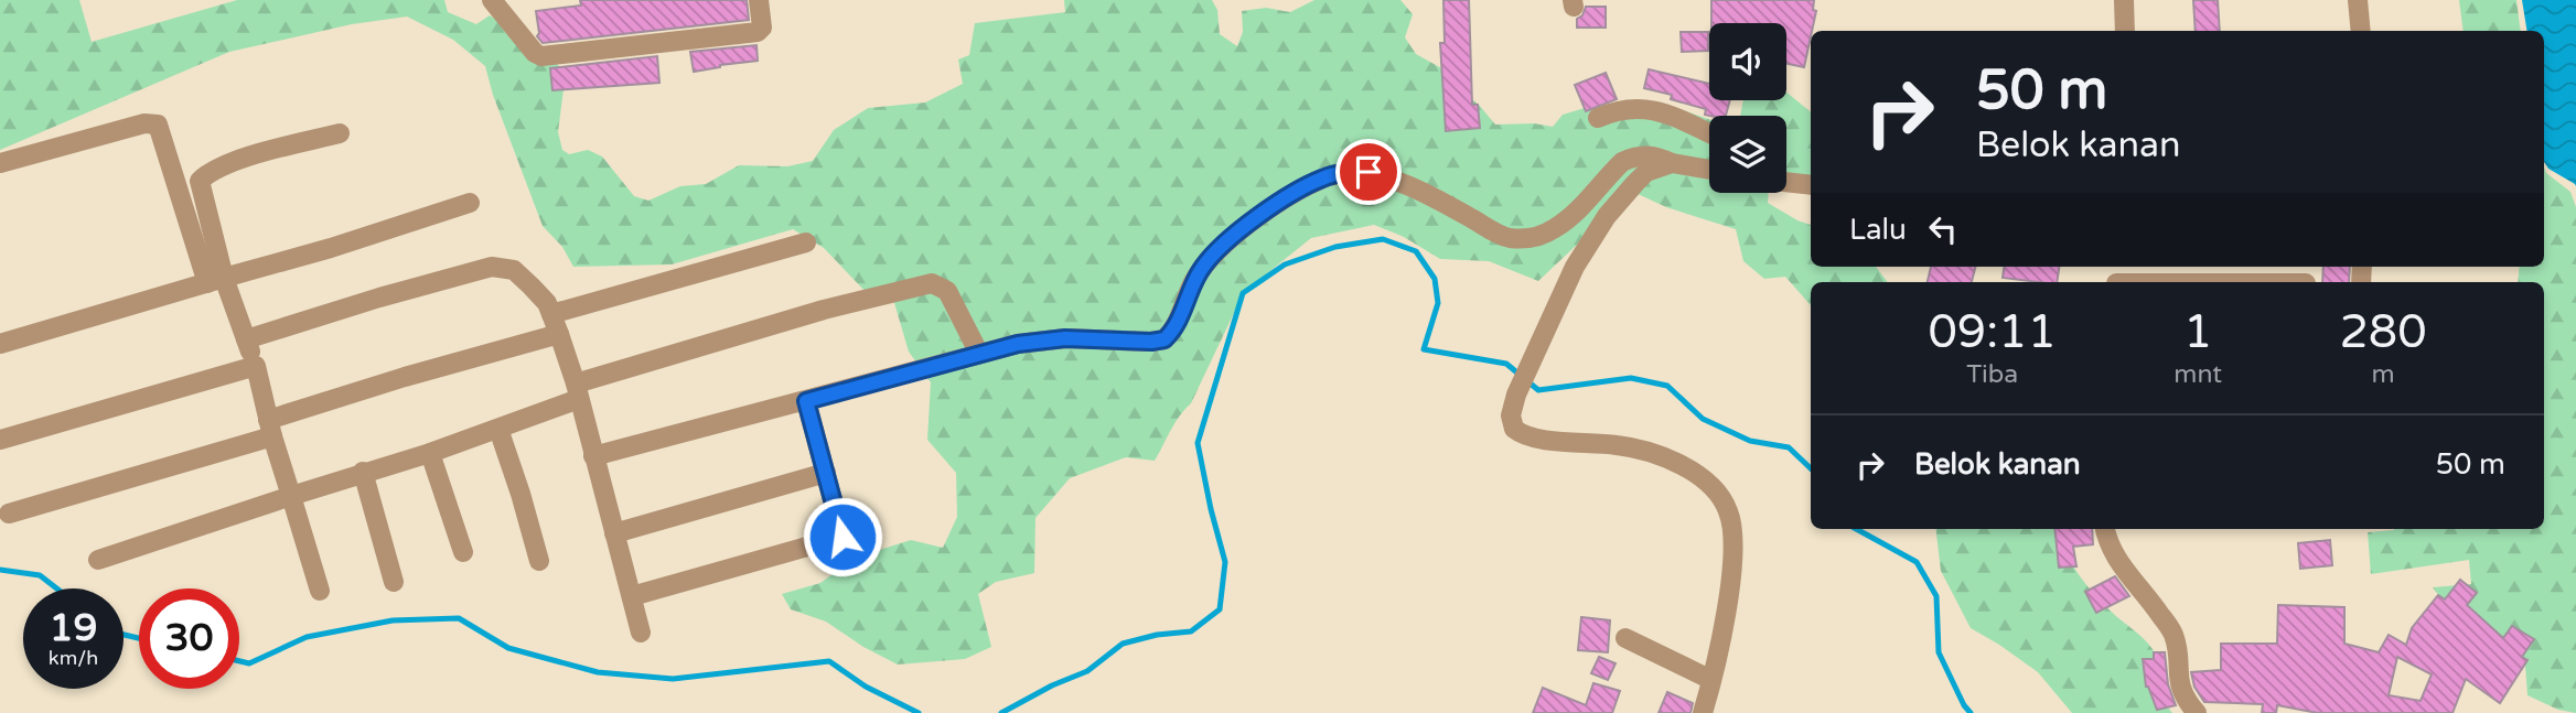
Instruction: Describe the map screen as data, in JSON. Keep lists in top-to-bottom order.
{
  "page": {
    "turn": ["50 m", "Belok kanan"],
    "then": "Lalu",
    "eta": [
      "09:11",
      "Tiba",
      "1",
      "mnt",
      "280",
      "m"
    ],
    "list": [
      {
        "name": "Belok kanan",
        "value": "50 m"
      }
    ],
    "speed": "19 km/h",
    "limit": "30"
  }
}
